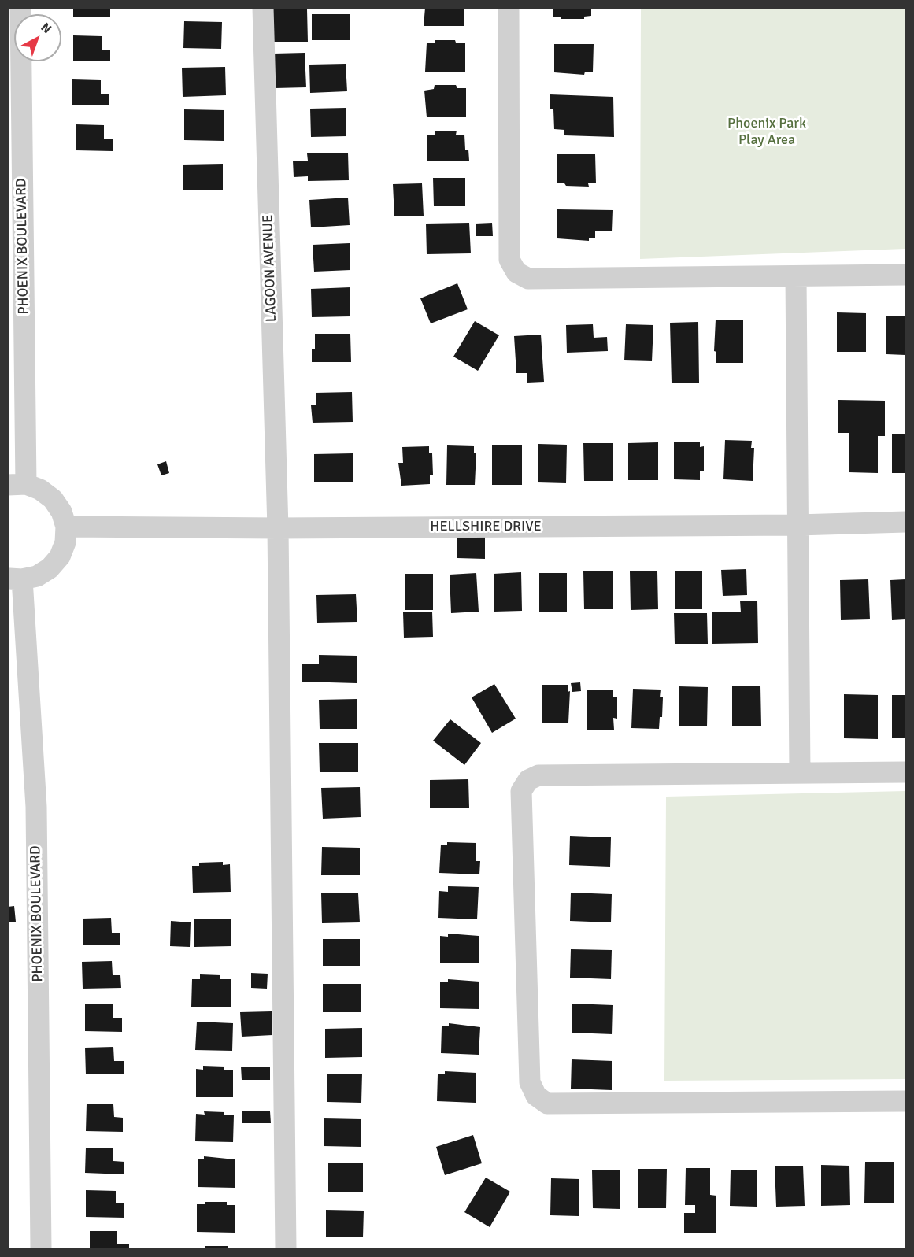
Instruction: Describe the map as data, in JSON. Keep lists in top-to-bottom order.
{
  "streets": {
    "street": ["PHOENIX BOULEVARD", "LAGOON AVENUE", "HELLSHIRE DRIVE"]
  },
  "crossings": [
    ["LAGOON AVENUE", "HELLSHIRE DRIVE"]
  ],
  "parks": ["Phoenix Park Play Area"],
  "north": "top right"
}
